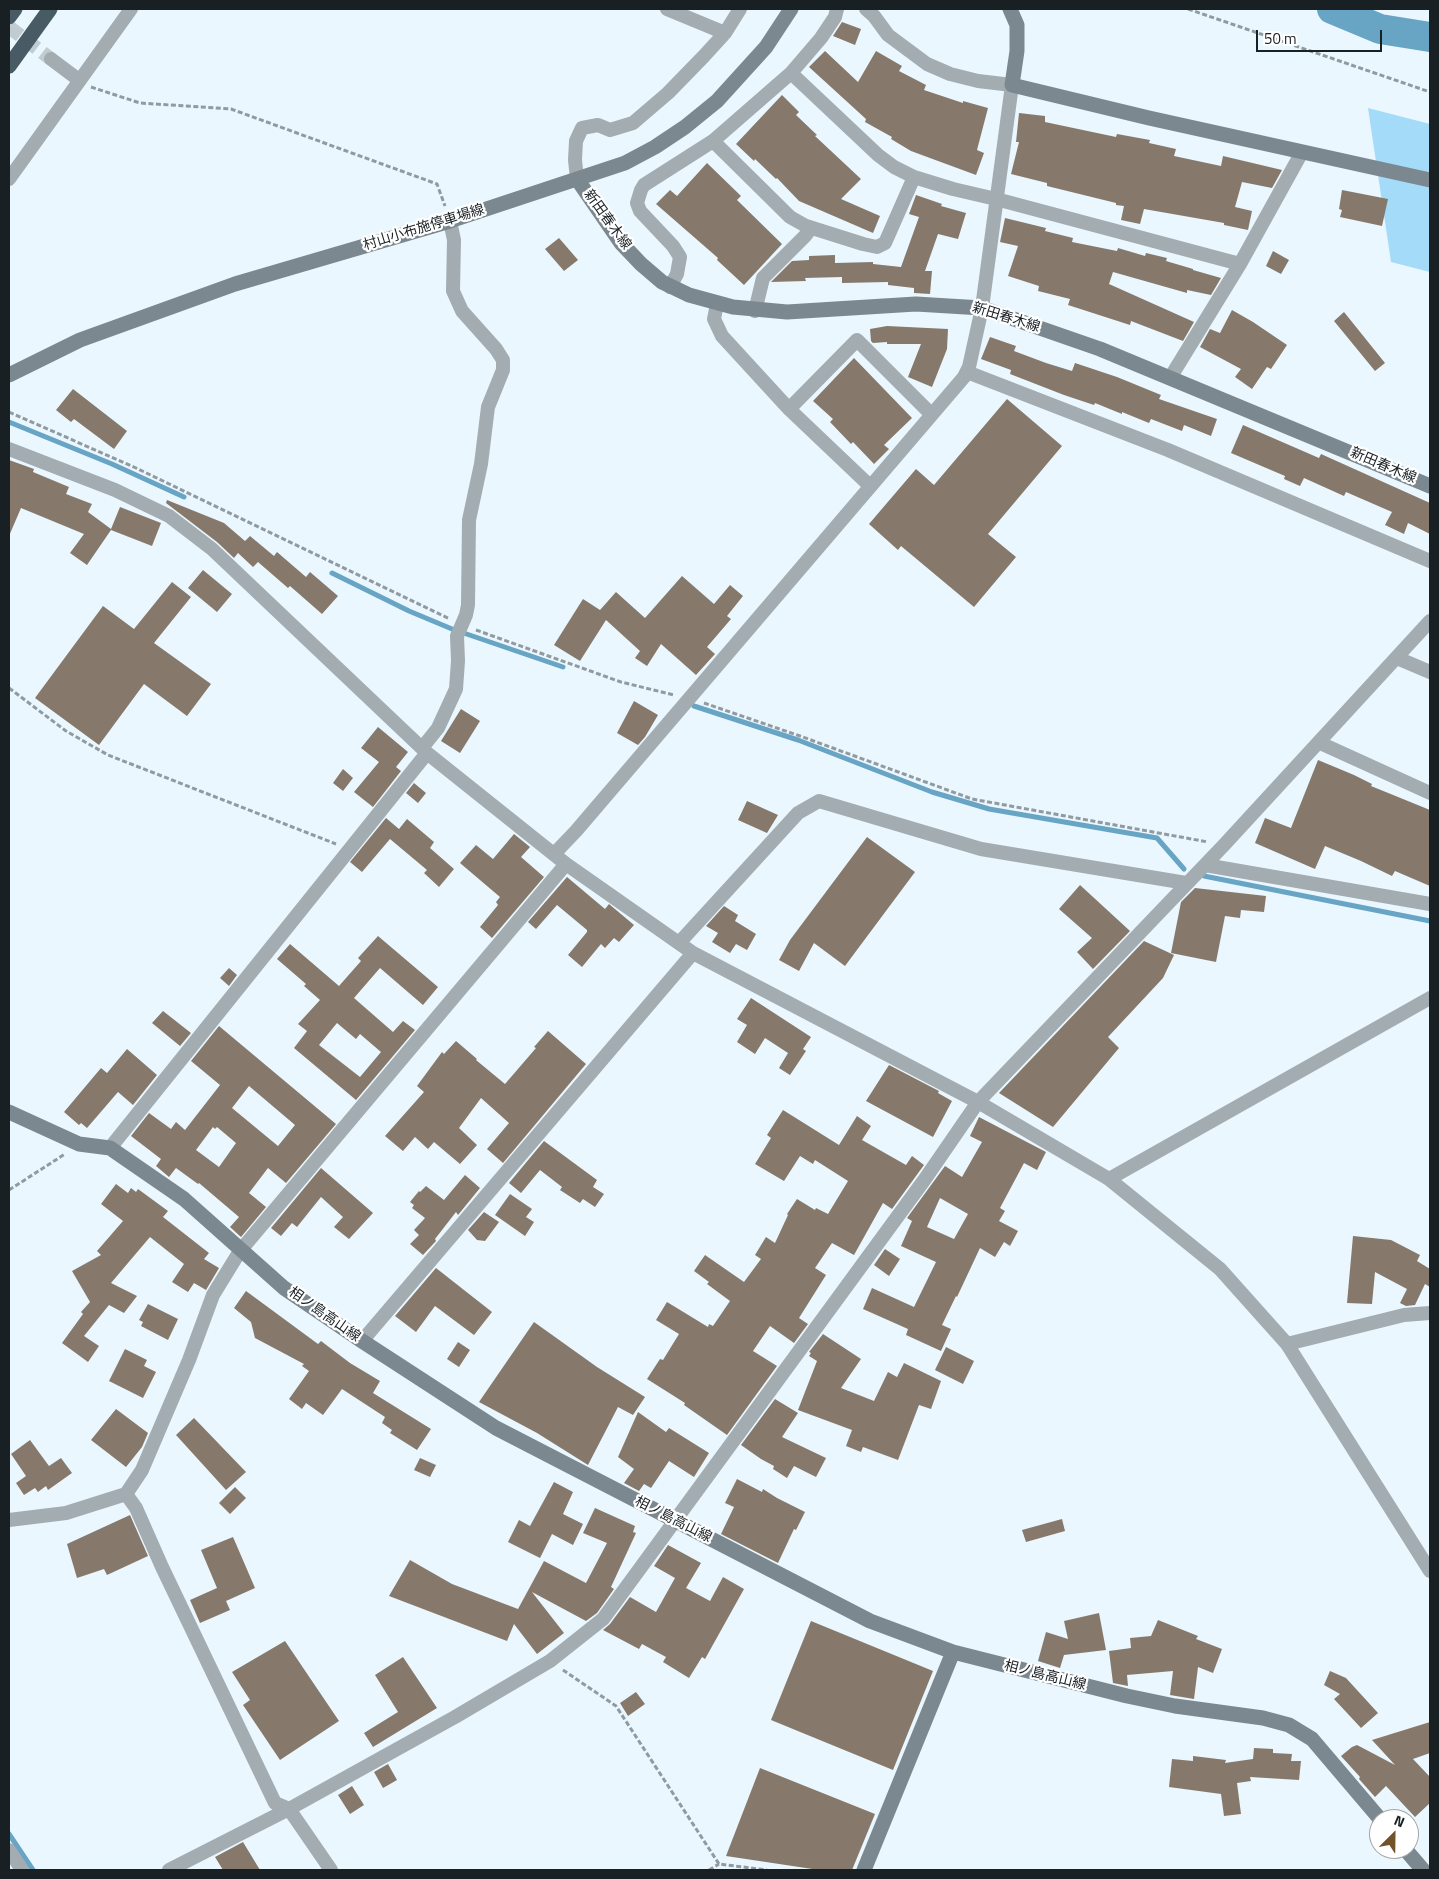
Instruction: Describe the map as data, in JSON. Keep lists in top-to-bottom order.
{
  "streets": {
    "main road": ["新田春木線", "村山小布施停車場線", "相ノ島高山線"]
  },
  "crossings": [
    ["新田春木線", "村山小布施停車場線"]
  ],
  "scale_bar": "50 m",
  "north": "top right"
}
